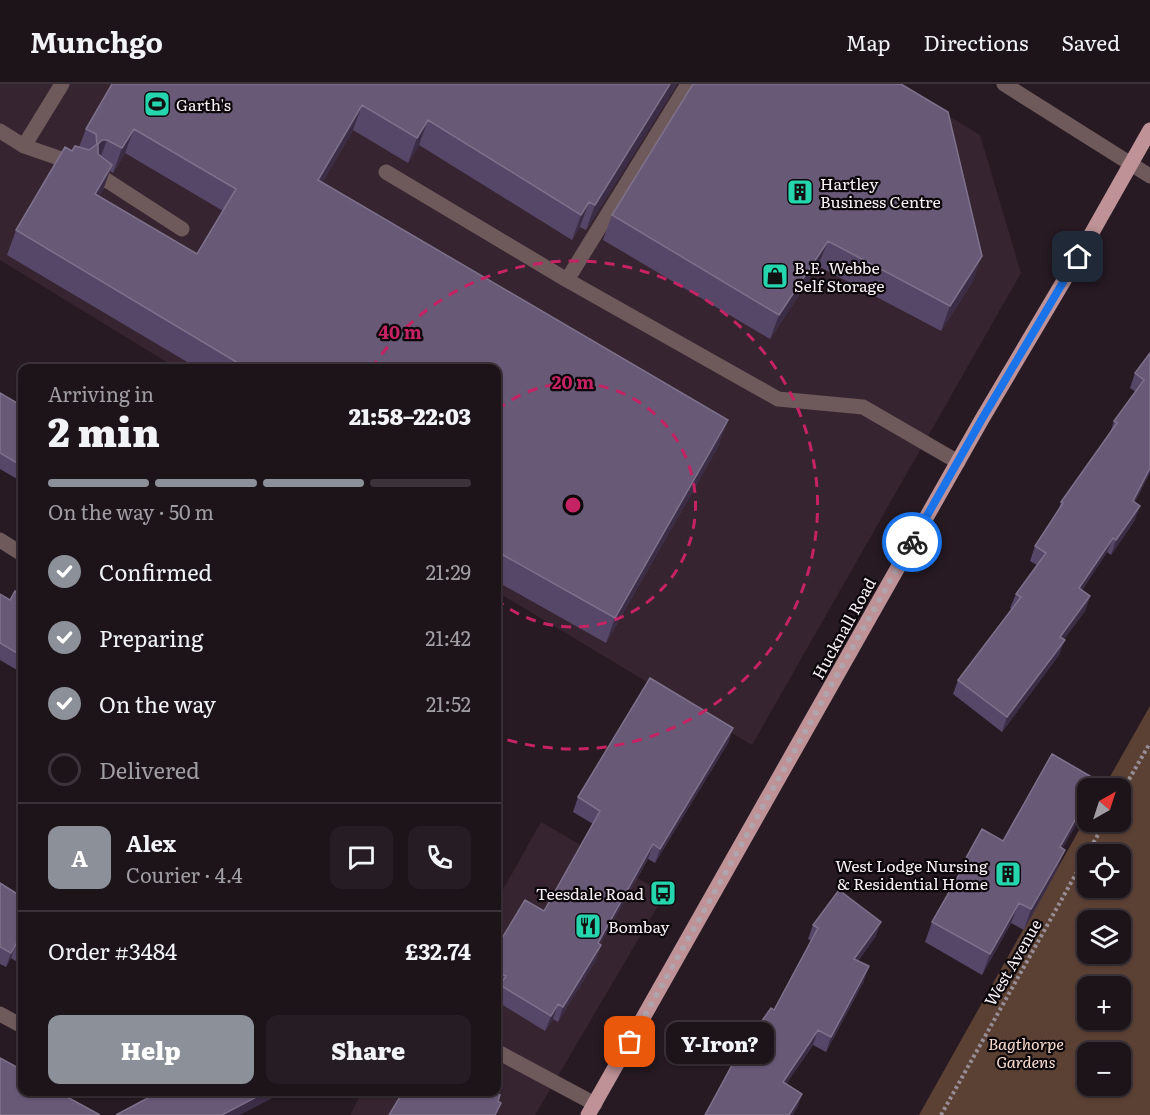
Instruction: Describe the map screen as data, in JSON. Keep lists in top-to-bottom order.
{
  "streets": {
    "main road": ["Hucknall Road"],
    "path": ["West Avenue"]
  },
  "parks": ["Bagthorpe Gardens"],
  "places": {
    "sports": ["Garth's"],
    "building": ["Hartley Business Centre", "West Lodge Nursing & Residential Home"],
    "shop": ["B.E. Webbe Self Storage"],
    "bus stop": ["Teesdale Road"],
    "restaurant": ["Bombay"],
    "other": ["Y-Iron?"]
  },
  "north": "top right",
  "page": {
    "header": "Munchgo",
    "nav": ["Map", "Directions", "Saved"],
    "heading": ["2 min", "Arriving in", "21:58–22:03"],
    "panel": [
      "Alex",
      "Courier · 4.4",
      "Order #3484",
      "£32.74"
    ],
    "bar": "On the way · 50 m",
    "list": [
      ["Confirmed", "21:29"],
      ["Preparing", "21:42"],
      ["On the way", "21:52"],
      "Delivered"
    ],
    "map_buttons": ["+", "−"],
    "round": "A",
    "buttons": ["Help", "Share"],
    "bubble": "Y-Iron?"
  },
  "rings": ["40 m", "20 m"]
}
